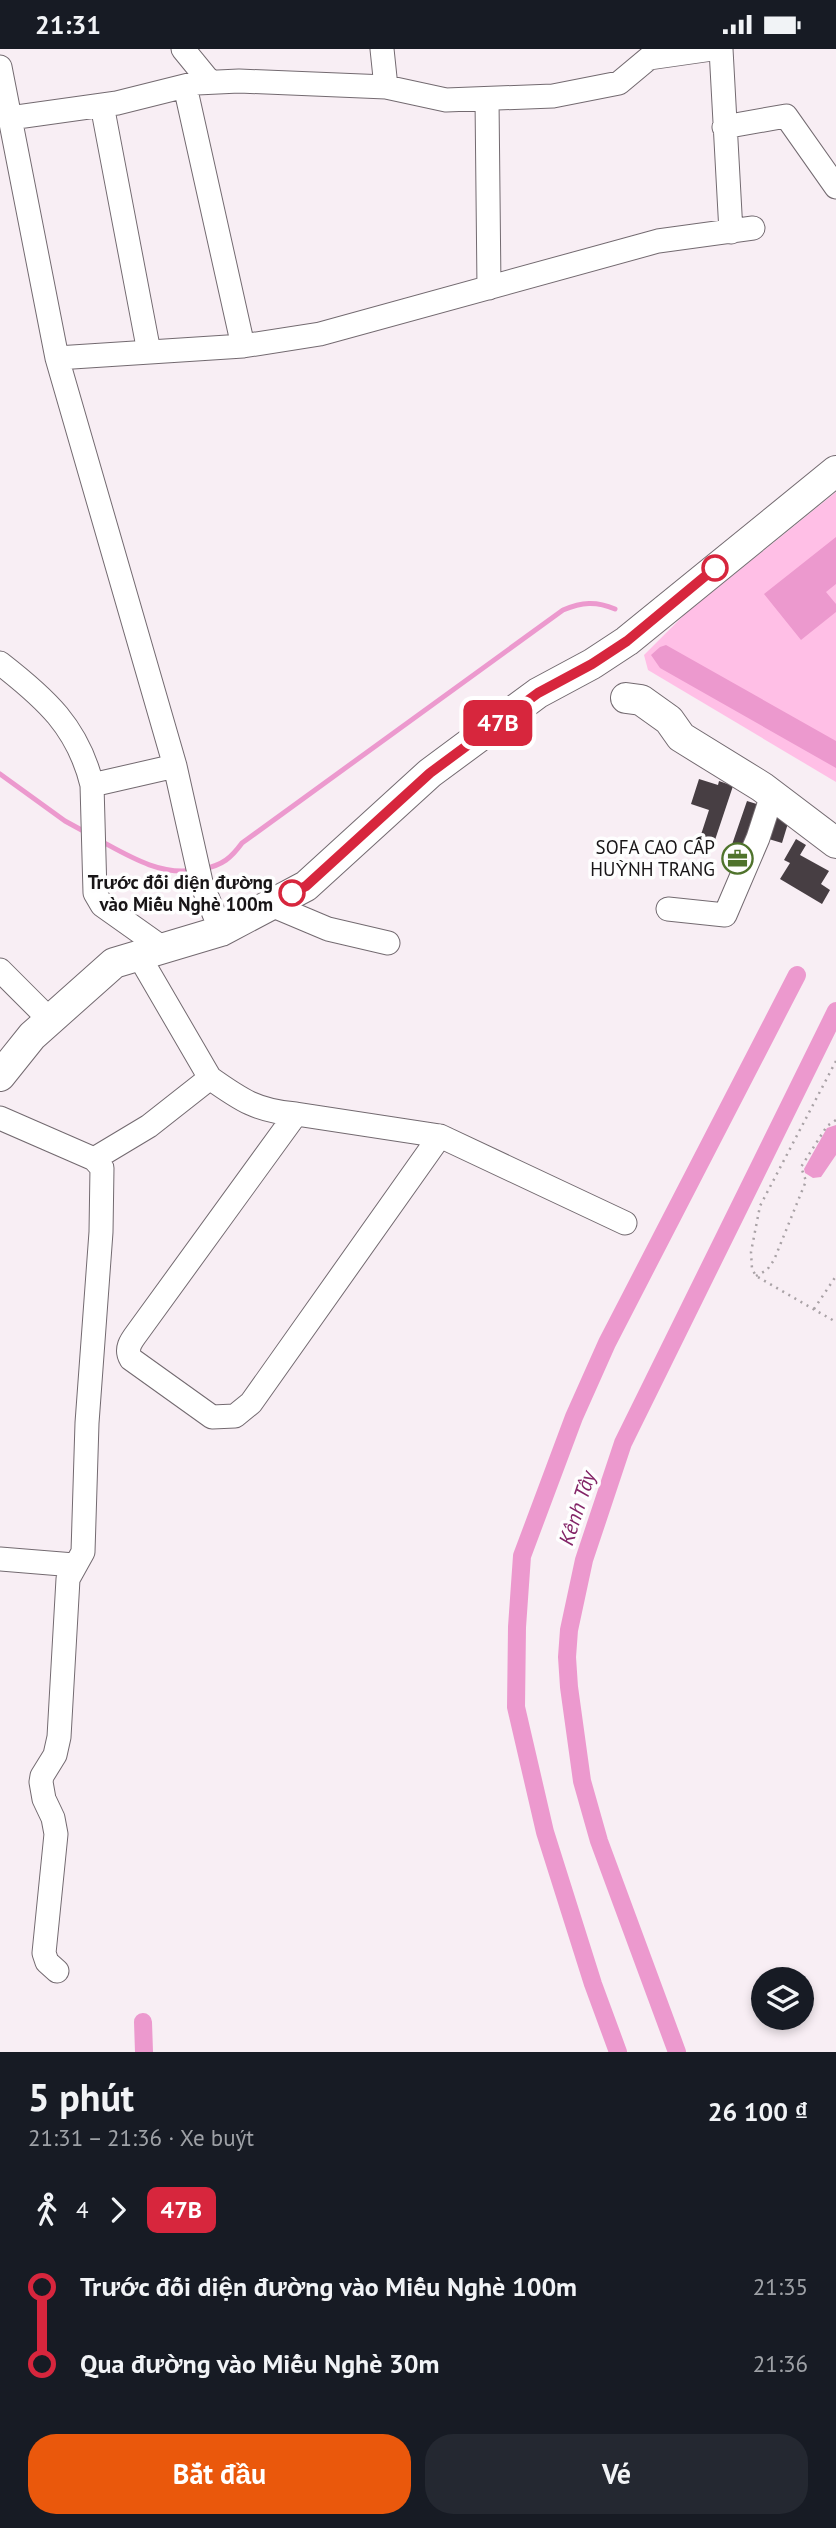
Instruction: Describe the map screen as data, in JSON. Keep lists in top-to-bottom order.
{
  "water": ["Kênh Tây"],
  "places": {
    "office": ["SOFA CAO CẤP HUỲNH TRANG"],
    "other": ["Trước đối diện đường vào Miếu Nghè 100m"]
  },
  "lines": ["bus line 47B"],
  "page": {
    "status": "21:31",
    "on_map": "47B",
    "heading": ["5 phút", "21:31 – 21:36 · Xe buýt", "26 100 ₫"],
    "legs": ["4", "47B"],
    "list": [
      {
        "name": "Trước đối diện đường vào Miếu Nghè 100m",
        "value": "21:35"
      },
      {
        "name": "Qua đường vào Miếu Nghè 30m",
        "value": "21:36"
      }
    ],
    "buttons": ["Bắt đầu", "Vé"]
  }
}
